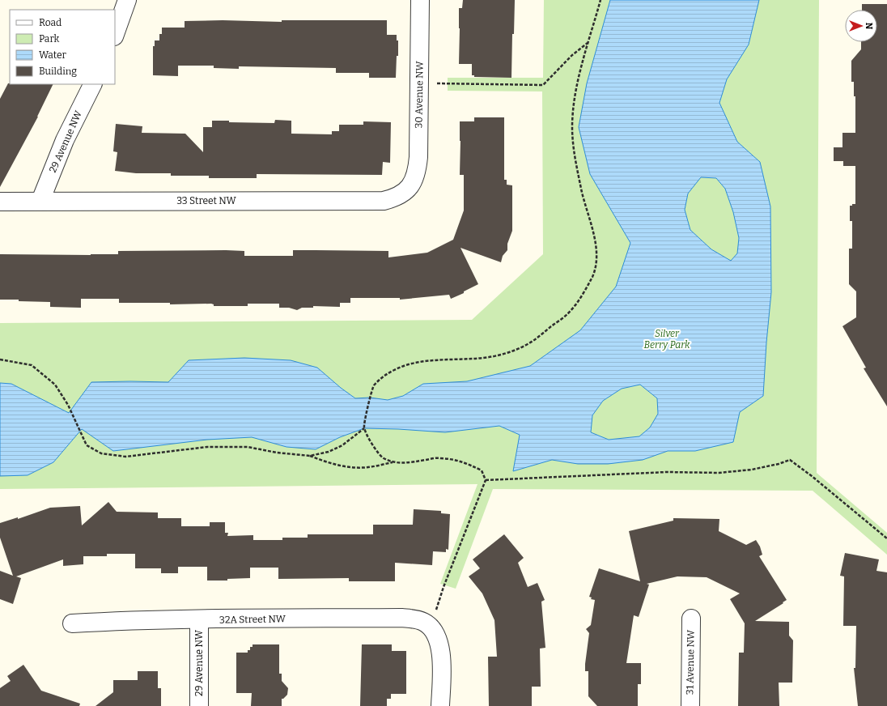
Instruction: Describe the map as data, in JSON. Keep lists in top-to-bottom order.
{
  "streets": {
    "street": [
      "30 Avenue NW",
      "29 Avenue NW",
      "33 Street NW",
      "32A Street NW",
      "31 Avenue NW"
    ]
  },
  "crossings": [
    ["30 Avenue NW", "33 Street NW"],
    ["29 Avenue NW", "33 Street NW"],
    ["29 Avenue NW", "32A Street NW"]
  ],
  "parks": ["Silver Berry Park"],
  "legend": [
    "Road",
    "Park",
    "Water",
    "Building"
  ],
  "north": "right"
}
